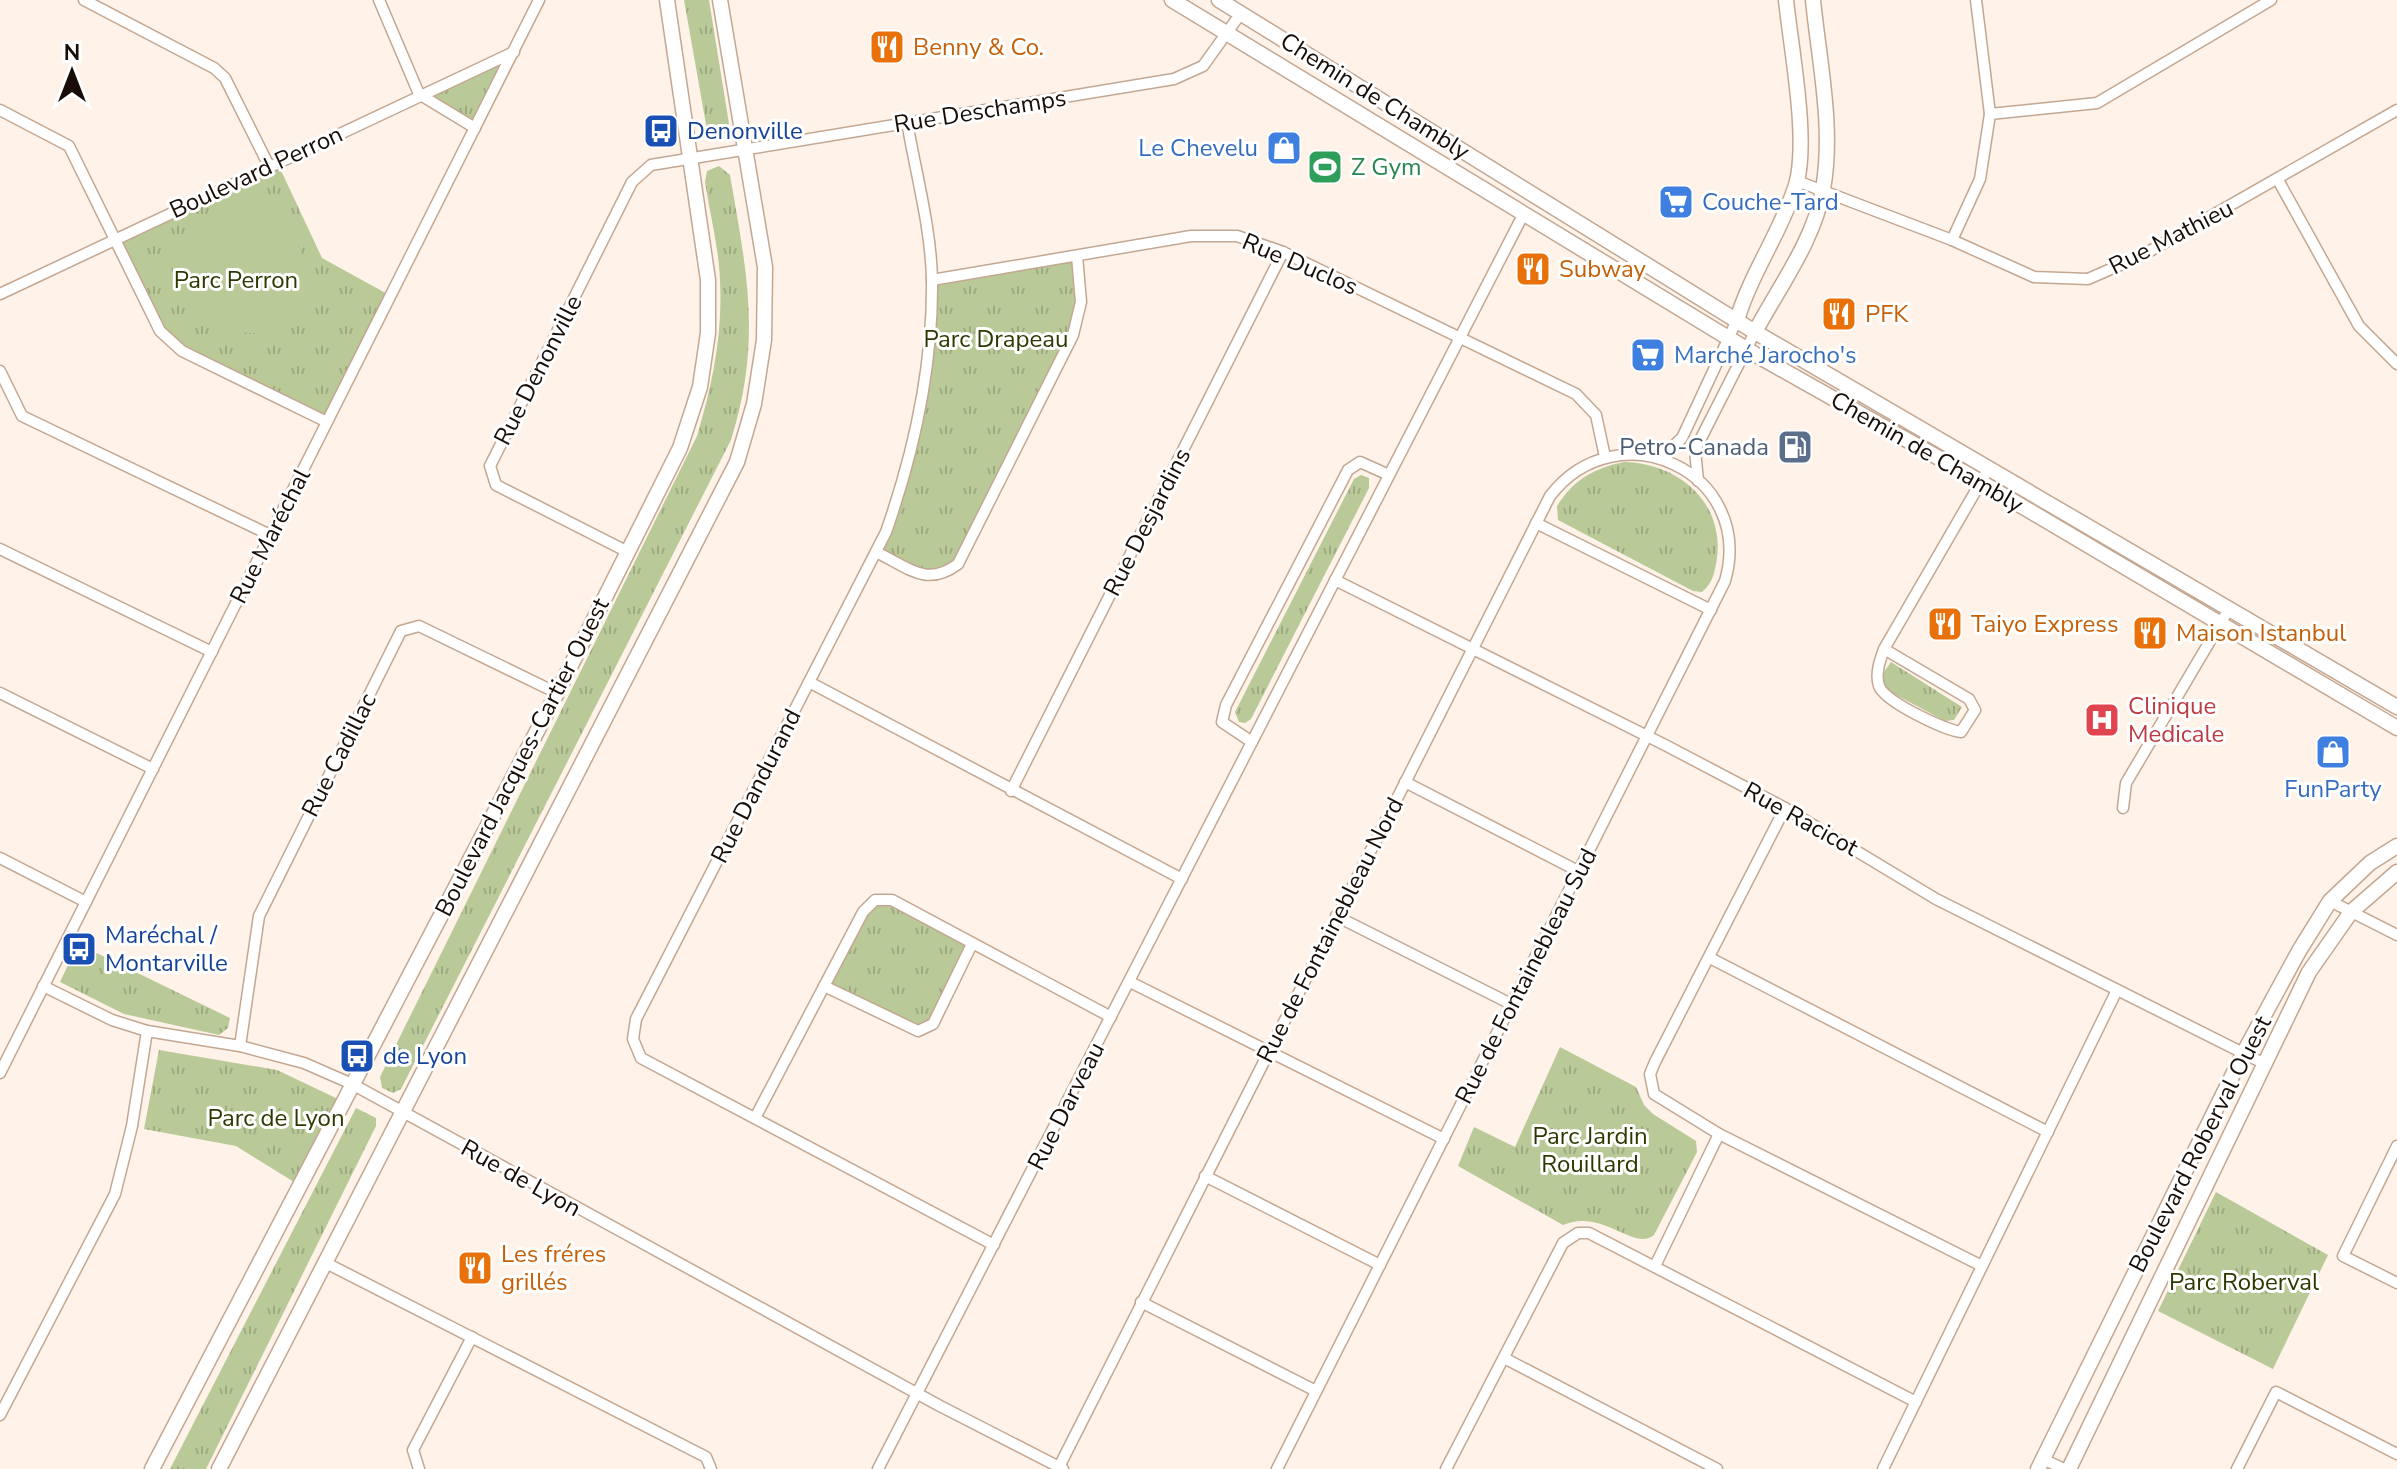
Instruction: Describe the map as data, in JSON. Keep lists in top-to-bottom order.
{
  "streets": {
    "main road": ["Chemin de Chambly", "Boulevard Jacques-Cartier Ouest", "Boulevard Roberval Ouest"],
    "street": [
      "Rue Deschamps",
      "Boulevard Perron",
      "Rue Mathieu",
      "Rue Duclos",
      "Rue Denonville",
      "Rue Desjardins",
      "Rue Maréchal",
      "Rue Cadillac",
      "Rue Dandurand",
      "Rue Racicot",
      "Rue de Fontainebleau Nord",
      "Rue de Fontainebleau Sud",
      "Rue Darveau",
      "Rue de Lyon"
    ]
  },
  "crossings": [
    ["Chemin de Chambly", "Rue Deschamps"],
    ["Chemin de Chambly", "Rue Darveau"],
    ["Rue Deschamps", "Rue Denonville"],
    ["Rue Deschamps", "Boulevard Jacques-Cartier Ouest"],
    ["Rue Deschamps", "Rue Dandurand"],
    ["Boulevard Perron", "Rue Maréchal"],
    ["Rue Duclos", "Rue Desjardins"],
    ["Rue Duclos", "Rue Dandurand"],
    ["Rue Duclos", "Rue de Fontainebleau Nord"],
    ["Rue Duclos", "Rue Darveau"],
    ["Rue Denonville", "Boulevard Jacques-Cartier Ouest"],
    ["Rue Maréchal", "Rue de Lyon"],
    ["Rue Cadillac", "Boulevard Jacques-Cartier Ouest"],
    ["Rue Cadillac", "Rue de Lyon"],
    ["Boulevard Jacques-Cartier Ouest", "Rue de Lyon"],
    ["Rue Dandurand", "Rue Darveau"],
    ["Rue Racicot", "Rue de Fontainebleau Nord"],
    ["Rue Racicot", "Rue de Fontainebleau Sud"],
    ["Rue Racicot", "Rue Darveau"],
    ["Rue Racicot", "Boulevard Roberval Ouest"],
    ["Rue de Fontainebleau Nord", "Rue de Lyon"],
    ["Rue Darveau", "Rue de Lyon"]
  ],
  "parks": [
    "Parc Perron",
    "Parc Drapeau",
    "Parc de Lyon",
    "Parc Jardin Rouillard",
    "Parc Roberval"
  ],
  "places": {
    "restaurant": [
      "Benny & Co.",
      "Subway",
      "PFK",
      "Taiyo Express",
      "Maison Istanbul",
      "Les fréres grillés"
    ],
    "bus stop": ["Denonville", "Maréchal / Montarville", "de Lyon"],
    "shop": ["Le Chevelu", "FunParty"],
    "sports": ["Z Gym"],
    "supermarket": ["Couche-Tard", "Marché Jarocho's"],
    "fuel station": ["Petro-Canada"],
    "hospital": ["Clinique Medicale"]
  },
  "north": "top"
}
